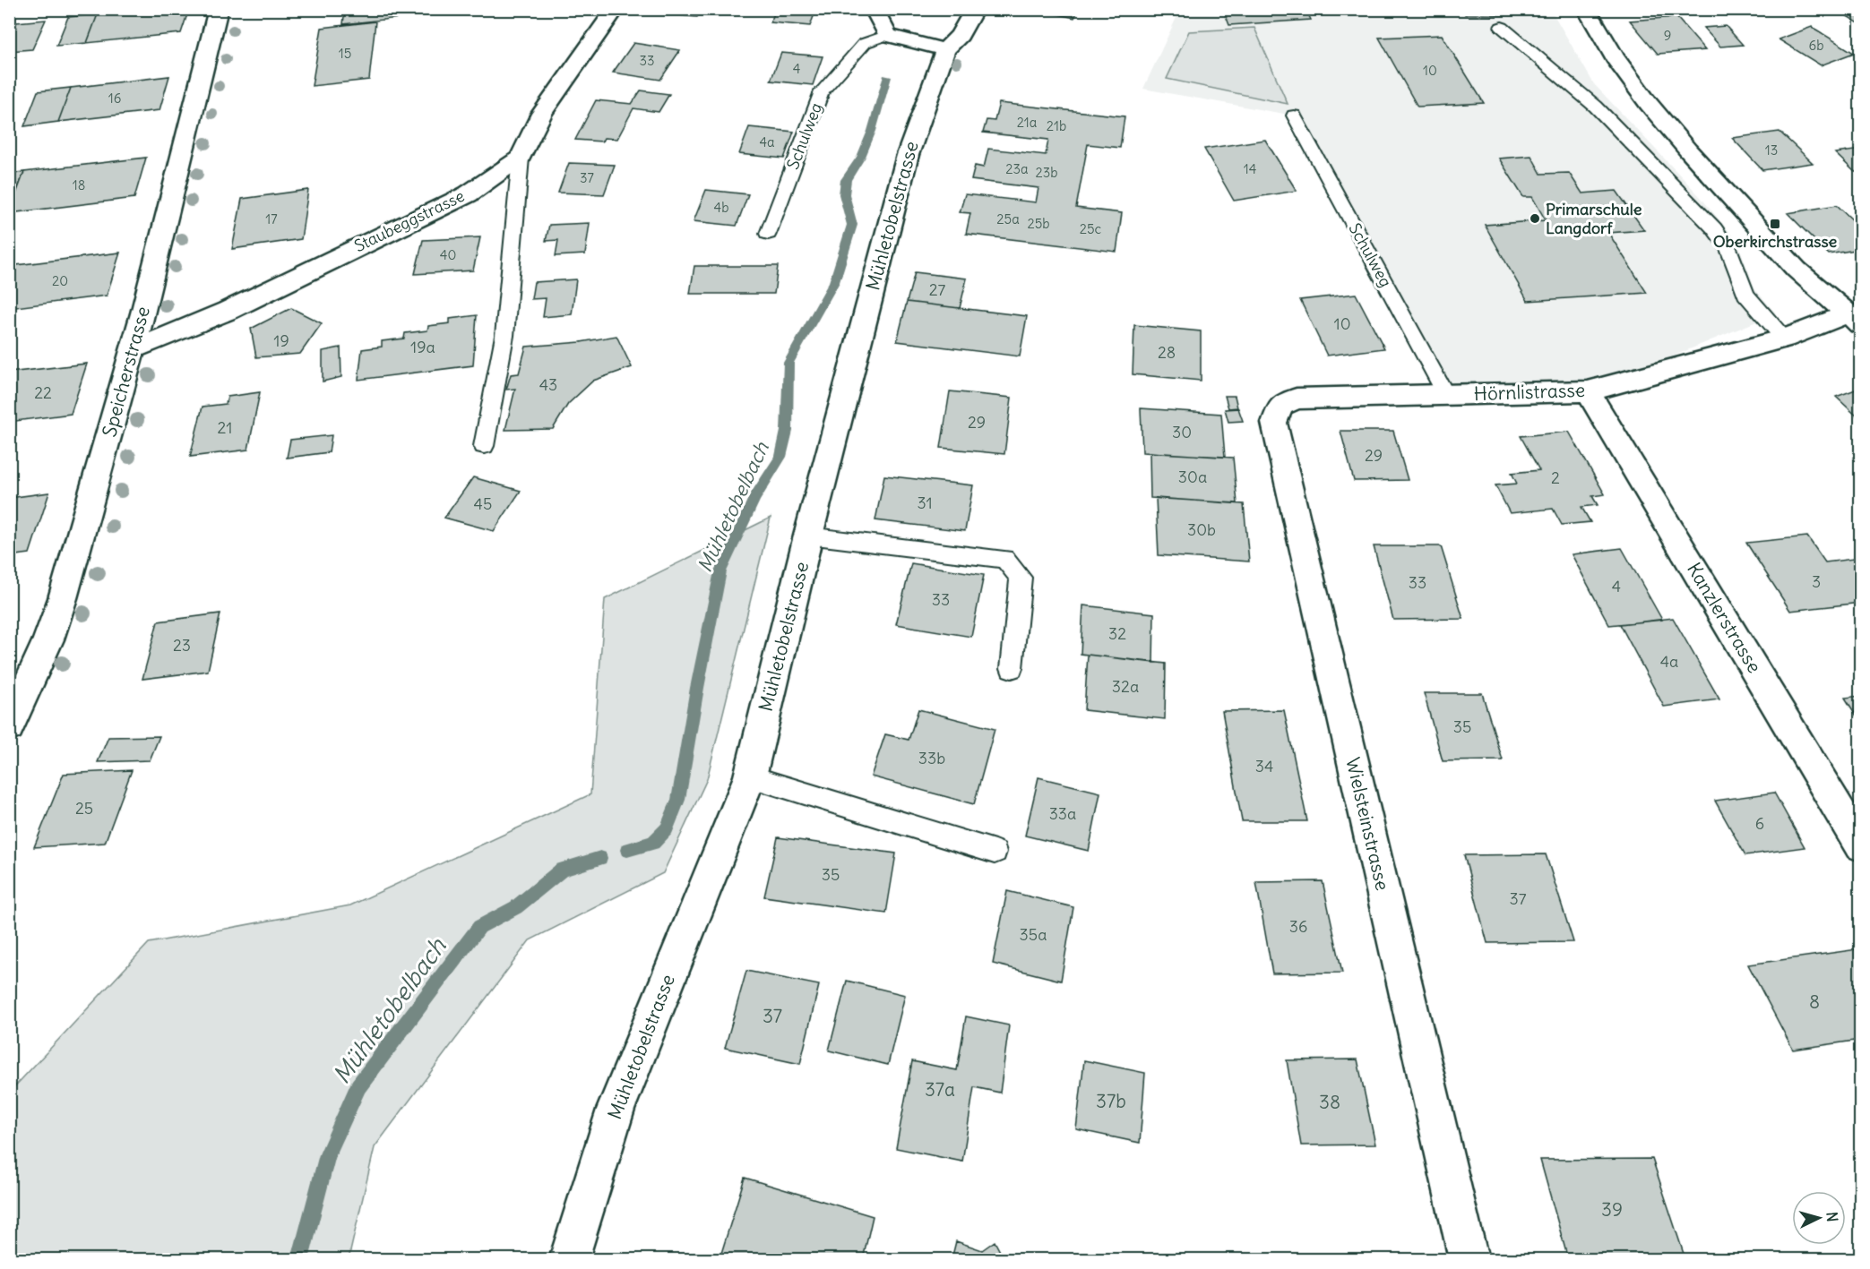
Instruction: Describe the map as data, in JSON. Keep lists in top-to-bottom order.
{
  "streets": {
    "street": [
      "Mühletobelstrasse",
      "Staubeggstrasse",
      "Speicherstrasse",
      "Hörnlistrasse",
      "Kanzlerstrasse",
      "Wielsteinstrasse"
    ],
    "lane": ["Schulweg"]
  },
  "crossings": [
    ["Schulweg", "Hörnlistrasse"],
    ["Staubeggstrasse", "Speicherstrasse"],
    ["Hörnlistrasse", "Kanzlerstrasse"],
    ["Hörnlistrasse", "Wielsteinstrasse"]
  ],
  "water": ["Mühletobelbach"],
  "places": {
    "other": ["Primarschule Langdorf"],
    "transit": ["Oberkirchstrasse"]
  },
  "house_numbers": [
    "9",
    "6b",
    "15",
    "33",
    "4",
    "10",
    "16",
    "21a",
    "21b",
    "4a",
    "13",
    "23a",
    "14",
    "23b",
    "37",
    "18",
    "4b",
    "17",
    "25a",
    "25b",
    "25c",
    "40",
    "20",
    "27",
    "10",
    "19",
    "19a",
    "28",
    "43",
    "22",
    "29",
    "21",
    "30",
    "29",
    "30a",
    "2",
    "31",
    "45",
    "30b",
    "3",
    "33",
    "4",
    "33",
    "32",
    "23",
    "4a",
    "32a",
    "35",
    "33b",
    "34",
    "25",
    "33a",
    "6",
    "35",
    "37",
    "36",
    "35a",
    "8",
    "37",
    "37a",
    "37b",
    "38",
    "39"
  ],
  "north": "right"
}
